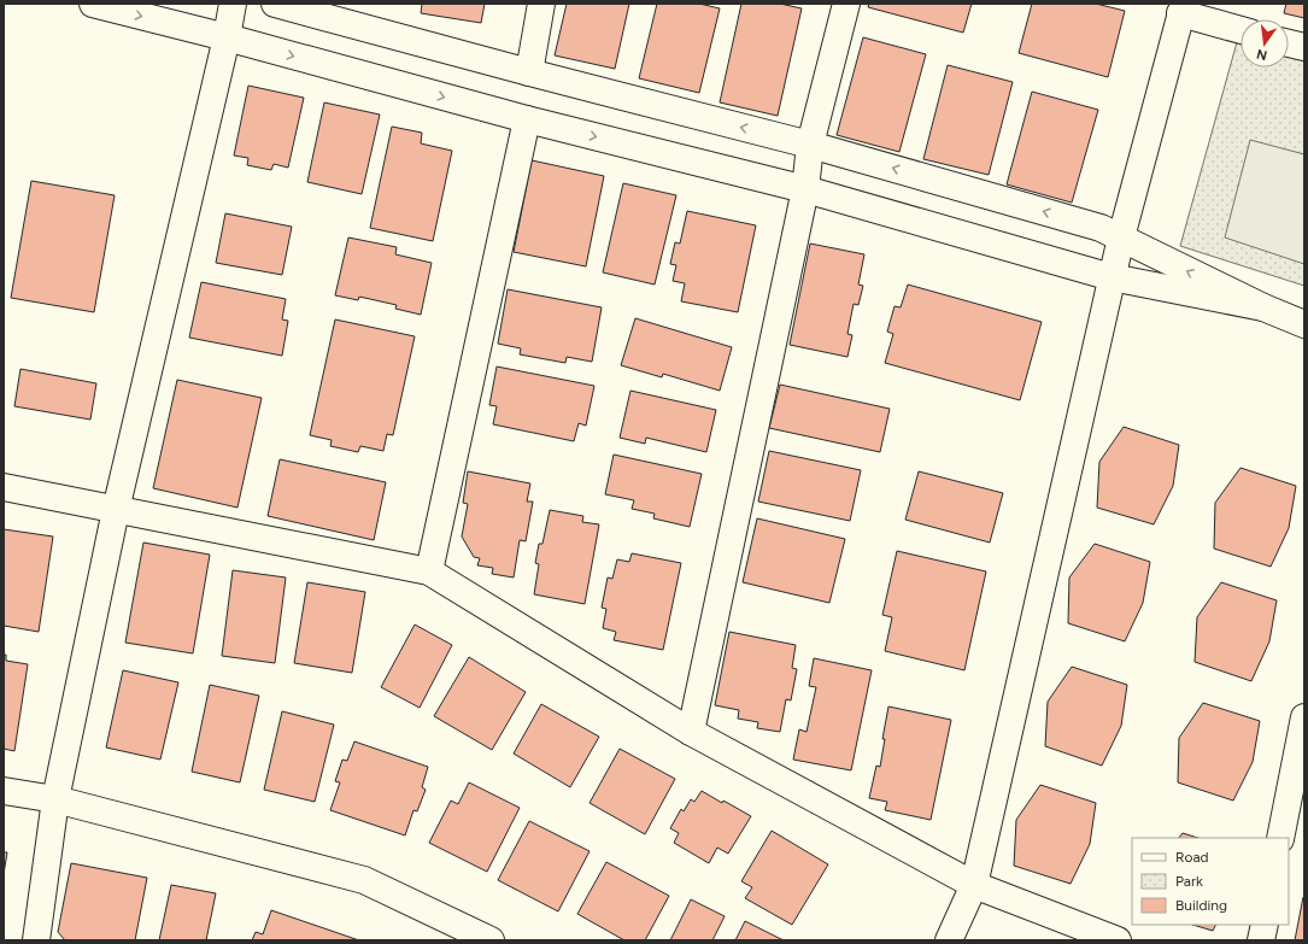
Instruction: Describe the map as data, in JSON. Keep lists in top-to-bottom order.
{
  "legend": ["Road", "Park", "Building"],
  "north": "bottom"
}
